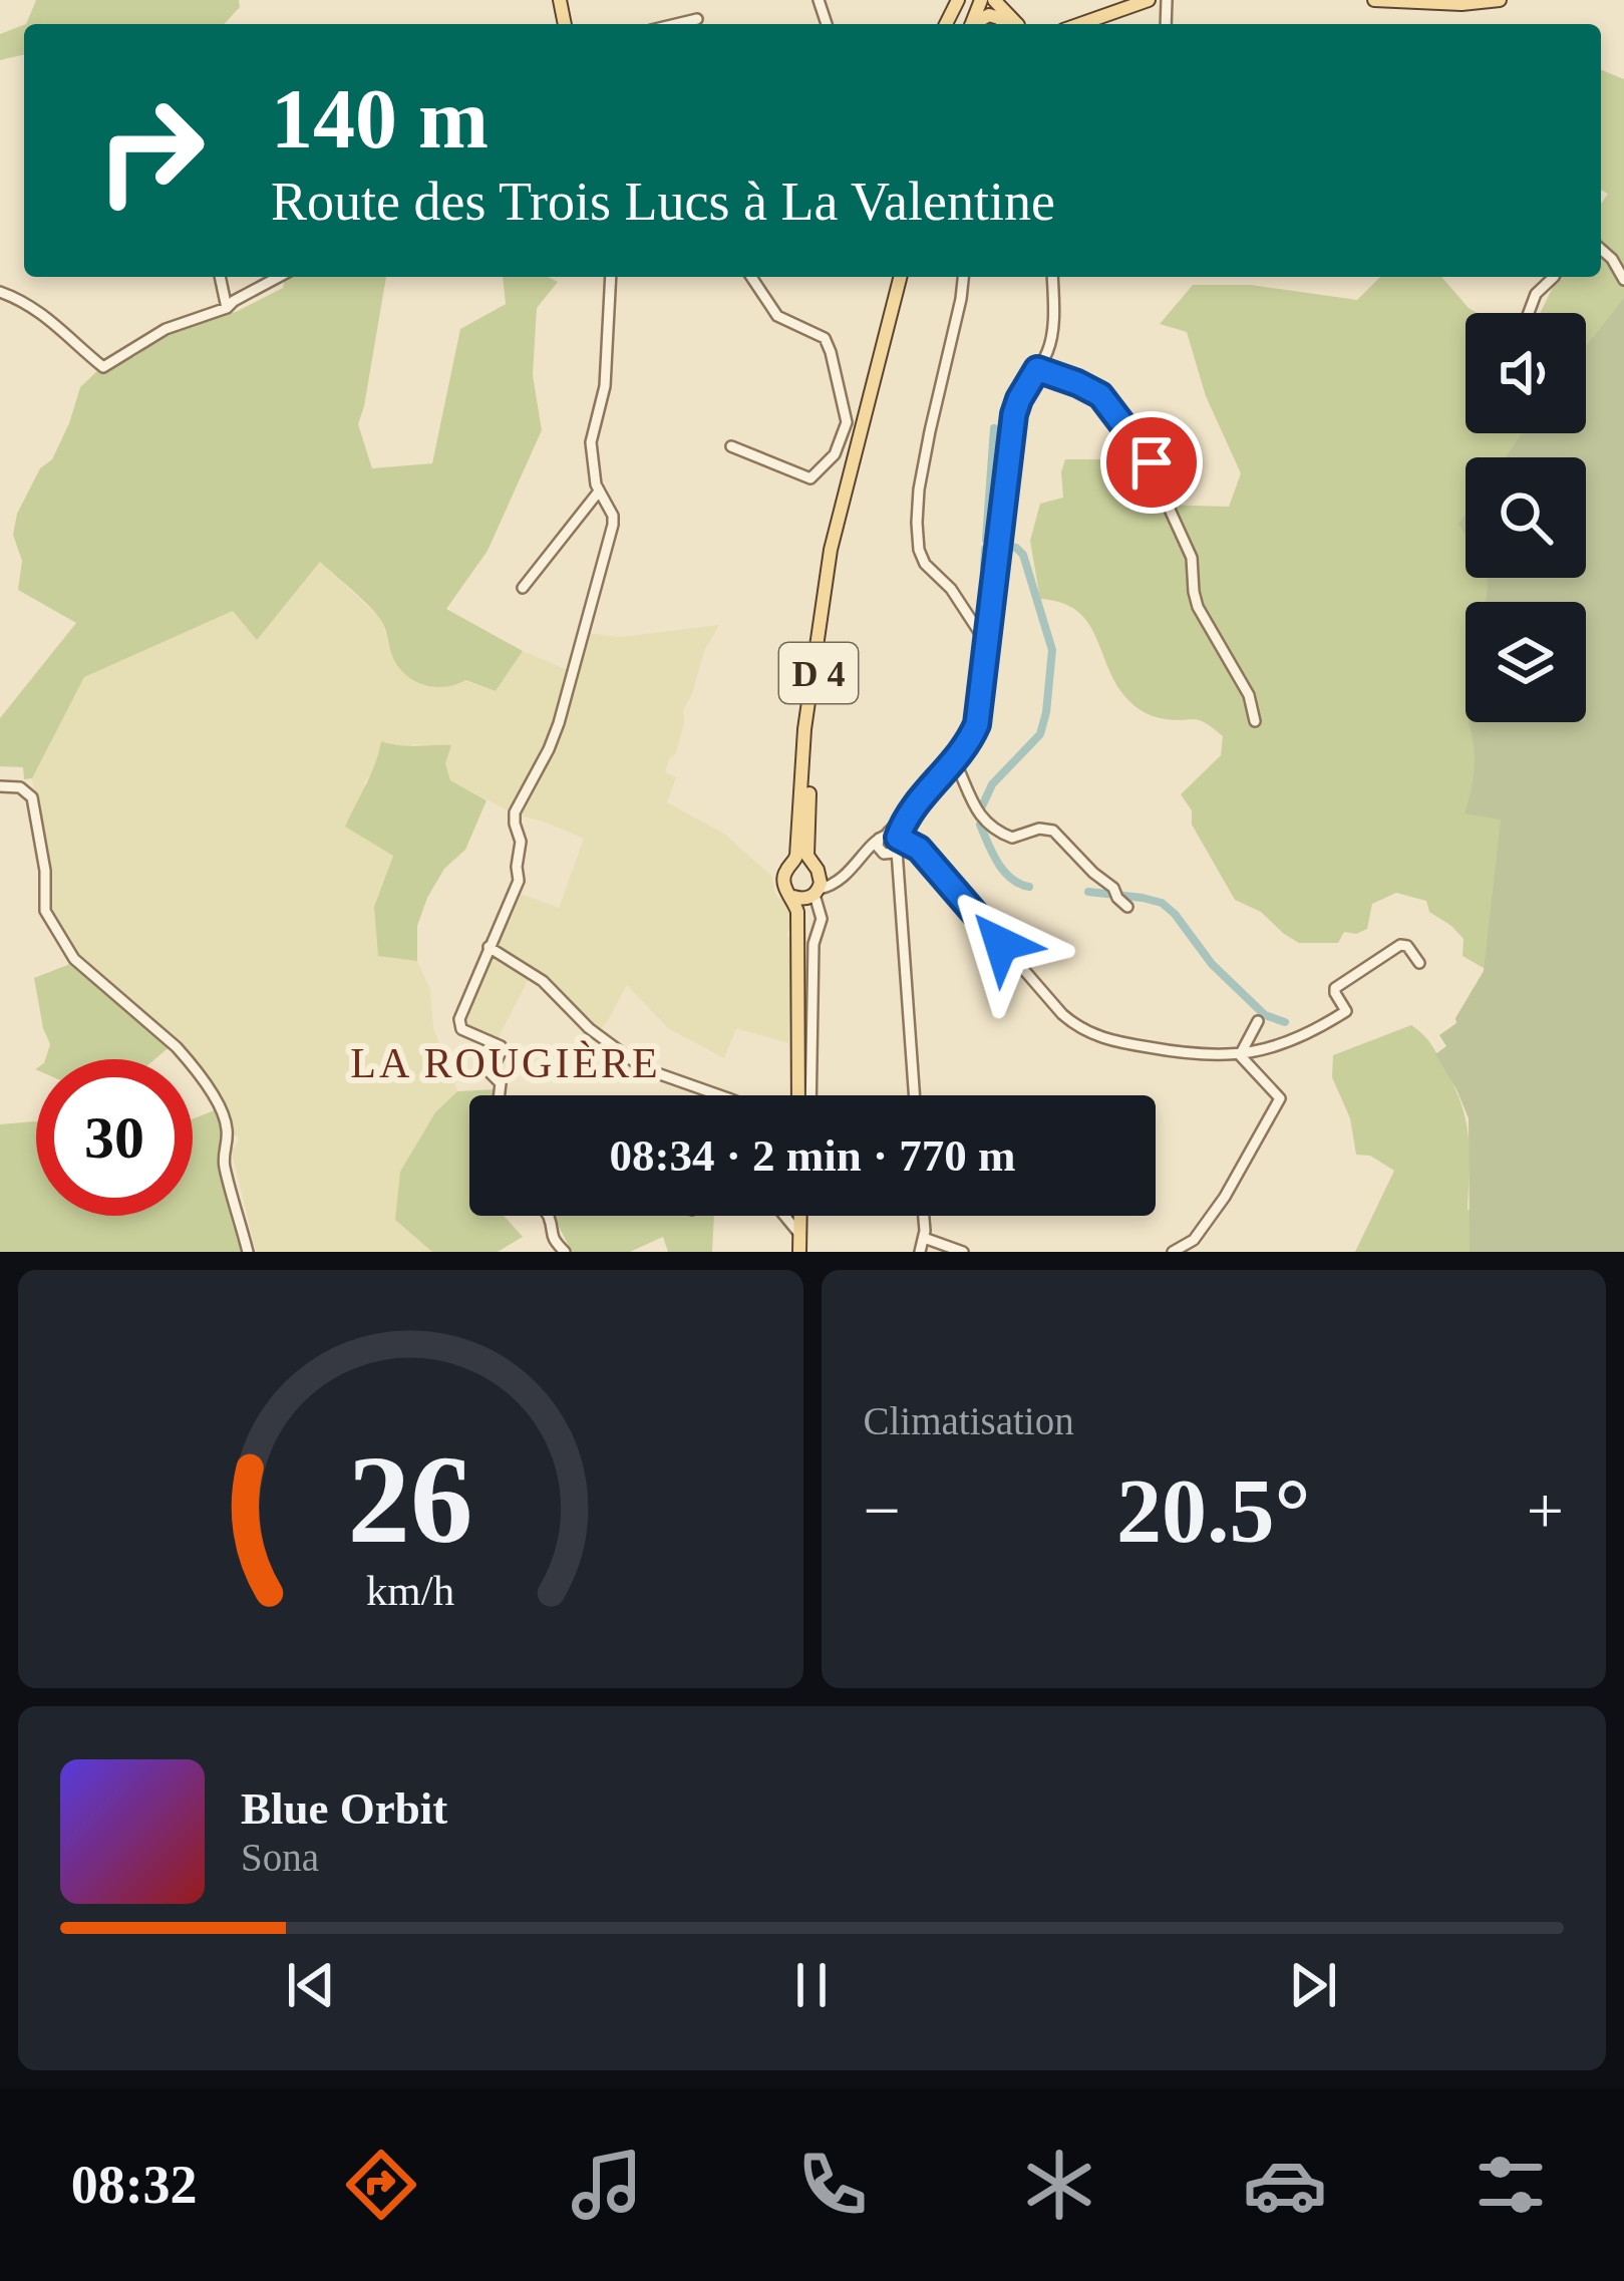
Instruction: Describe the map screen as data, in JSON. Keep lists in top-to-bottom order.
{
  "streets": {
    "main road": ["D 4"]
  },
  "districts": ["LA ROUGIÈRE"],
  "page": {
    "turn": ["140 m", "Route des Trois Lucs à La Valentine"],
    "limit": "30",
    "trip": "08:34 · 2 min · 770 m",
    "tile": "Climatisation",
    "heat": ["−", "20.5°", "+"],
    "song": ["Blue Orbit", "Sona"],
    "tabs": "08:32",
    "gauge": ["26", "km/h"]
  }
}
